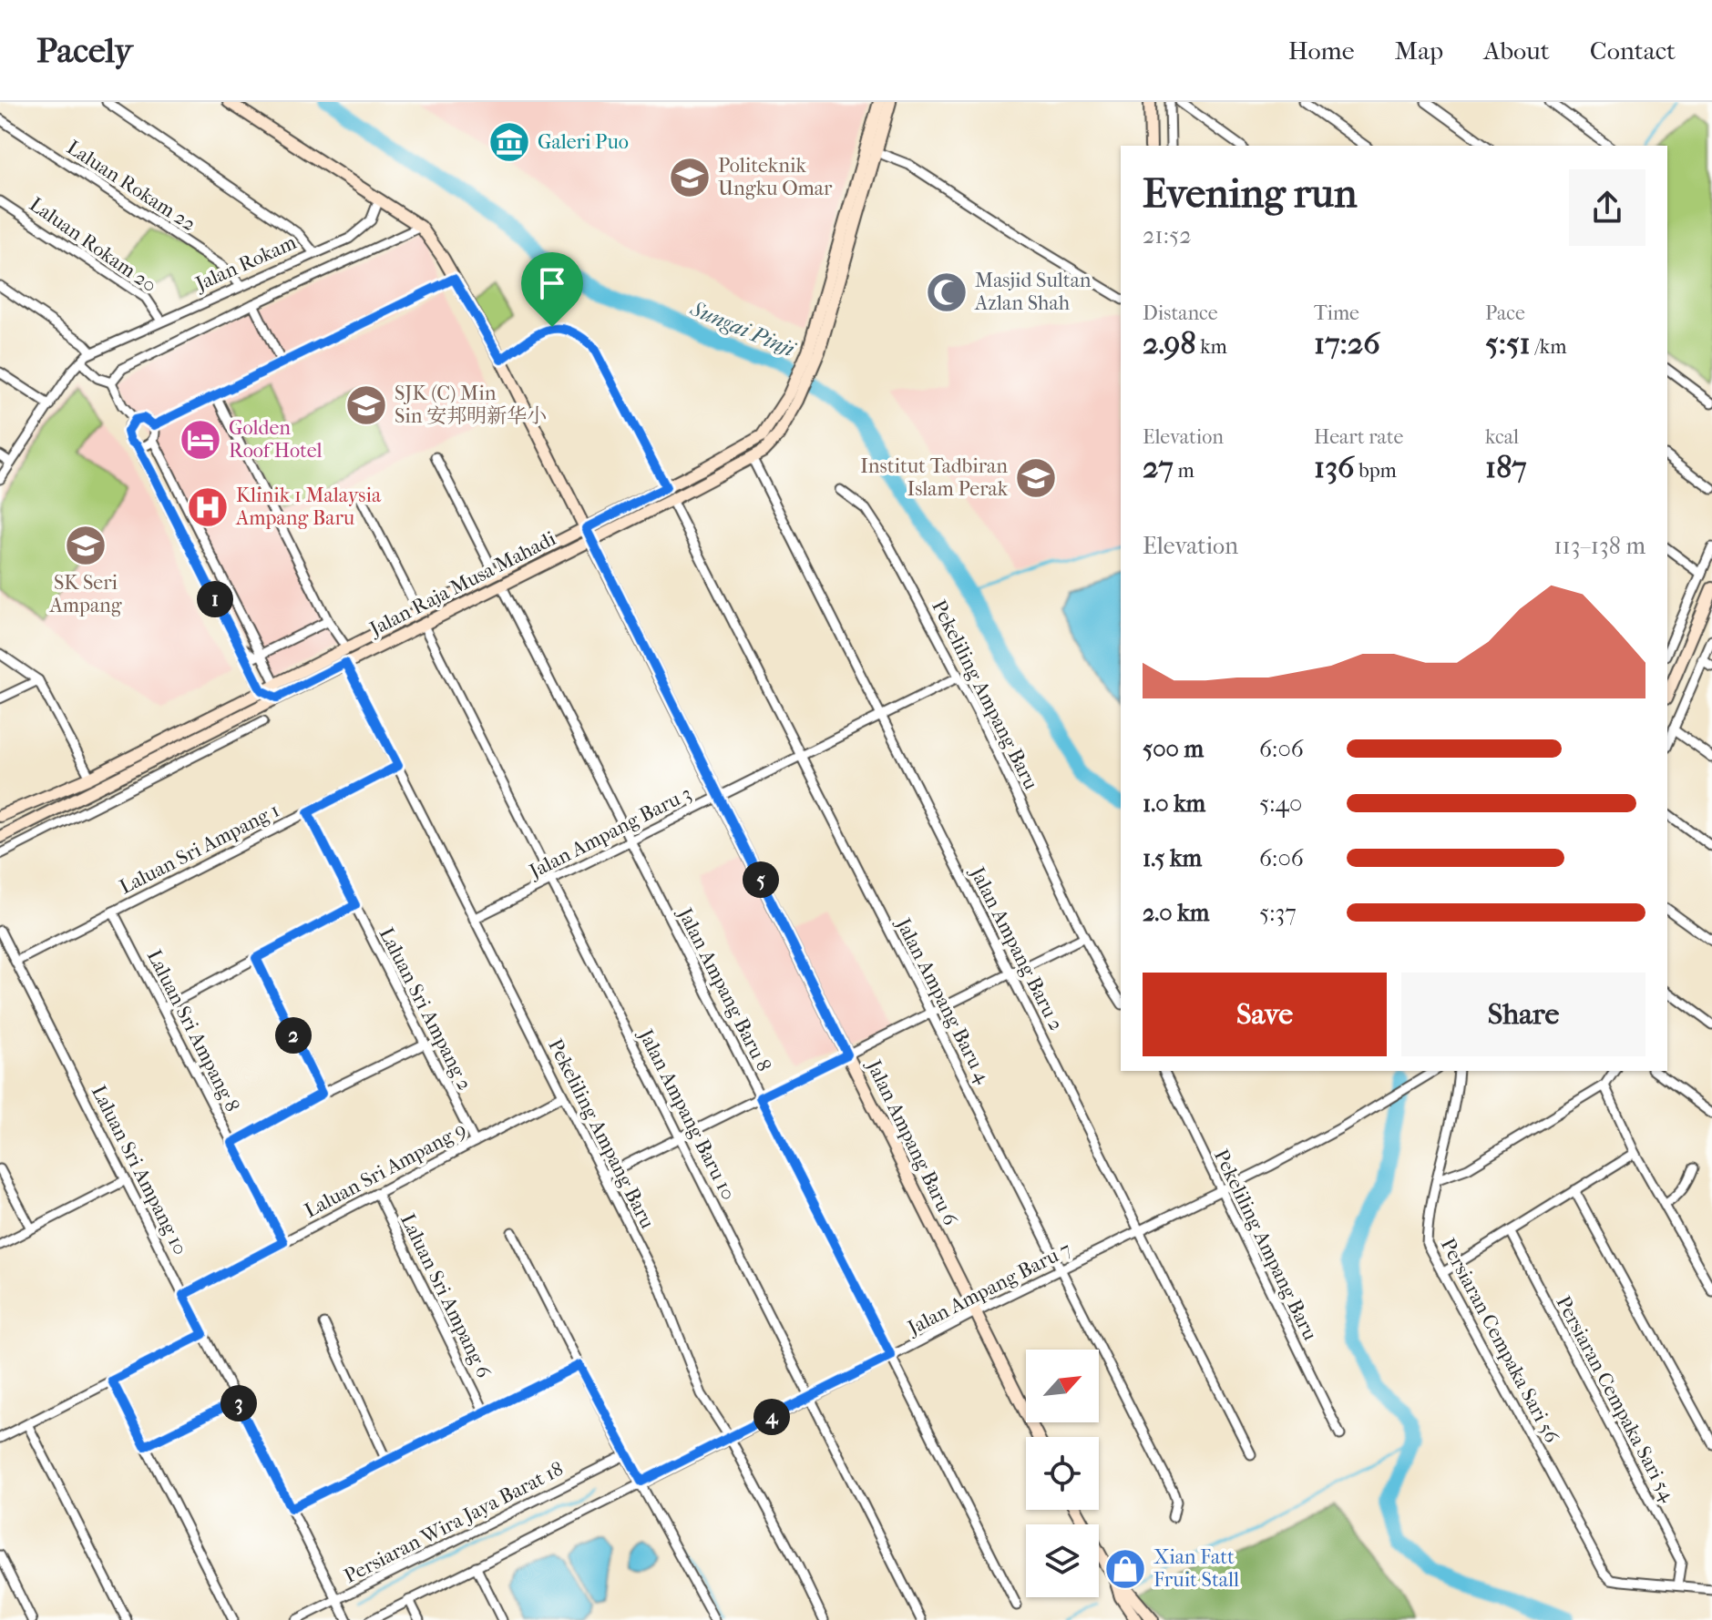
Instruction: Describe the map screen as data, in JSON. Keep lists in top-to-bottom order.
{
  "streets": {
    "main road": ["Jalan Raja Musa Mahadi", "Jalan Ampang Baru 6"],
    "street": [
      "Laluan Rokam 22",
      "Laluan Rokam 20",
      "Jalan Rokam",
      "Pekeliling Ampang Baru",
      "Jalan Ampang Baru 3",
      "Laluan Sri Ampang 1",
      "Jalan Ampang Baru 2",
      "Jalan Ampang Baru 8",
      "Jalan Ampang Baru 4",
      "Laluan Sri Ampang 2",
      "Laluan Sri Ampang 8",
      "Jalan Ampang Baru 10",
      "Laluan Sri Ampang 10",
      "Laluan Sri Ampang 9",
      "Jalan Ampang Baru 7",
      "Laluan Sri Ampang 6",
      "Persiaran Cempaka Sari 56",
      "Persiaran Cempaka Sari 54",
      "Persiaran Wira Jaya Barat 18"
    ]
  },
  "crossings": [
    ["Laluan Rokam 22", "Jalan Rokam"],
    ["Laluan Rokam 20", "Jalan Rokam"],
    ["Jalan Raja Musa Mahadi", "Pekeliling Ampang Baru"],
    ["Jalan Raja Musa Mahadi", "Jalan Ampang Baru 2"],
    ["Jalan Raja Musa Mahadi", "Jalan Ampang Baru 8"],
    ["Jalan Raja Musa Mahadi", "Jalan Ampang Baru 4"],
    ["Jalan Raja Musa Mahadi", "Jalan Ampang Baru 10"],
    ["Jalan Raja Musa Mahadi", "Jalan Ampang Baru 6"],
    ["Pekeliling Ampang Baru", "Jalan Ampang Baru 3"],
    ["Pekeliling Ampang Baru", "Laluan Sri Ampang 1"],
    ["Pekeliling Ampang Baru", "Laluan Sri Ampang 9"],
    ["Pekeliling Ampang Baru", "Jalan Ampang Baru 7"],
    ["Jalan Ampang Baru 3", "Jalan Ampang Baru 2"],
    ["Jalan Ampang Baru 3", "Jalan Ampang Baru 8"],
    ["Jalan Ampang Baru 3", "Jalan Ampang Baru 4"],
    ["Jalan Ampang Baru 3", "Jalan Ampang Baru 10"],
    ["Jalan Ampang Baru 3", "Jalan Ampang Baru 6"],
    ["Laluan Sri Ampang 1", "Laluan Sri Ampang 2"],
    ["Laluan Sri Ampang 1", "Laluan Sri Ampang 8"],
    ["Laluan Sri Ampang 1", "Laluan Sri Ampang 10"],
    ["Jalan Ampang Baru 2", "Jalan Ampang Baru 7"],
    ["Jalan Ampang Baru 8", "Jalan Ampang Baru 7"],
    ["Jalan Ampang Baru 4", "Jalan Ampang Baru 7"],
    ["Laluan Sri Ampang 2", "Laluan Sri Ampang 9"],
    ["Laluan Sri Ampang 8", "Laluan Sri Ampang 9"],
    ["Jalan Ampang Baru 10", "Jalan Ampang Baru 7"],
    ["Jalan Ampang Baru 6", "Jalan Ampang Baru 7"],
    ["Laluan Sri Ampang 10", "Laluan Sri Ampang 9"],
    ["Laluan Sri Ampang 10", "Persiaran Wira Jaya Barat 18"],
    ["Laluan Sri Ampang 9", "Laluan Sri Ampang 6"],
    ["Persiaran Cempaka Sari 56", "Persiaran Cempaka Sari 54"]
  ],
  "water": ["Sungai Pinji"],
  "places": {
    "museum": ["Galeri Puo"],
    "school or university": [
      "Politeknik Ungku Omar",
      "SJK (C) Min Sin 安邦明新华小",
      "Institut Tadbiran Islam Perak",
      "SK Seri Ampang"
    ],
    "mosque": ["Masjid Sultan Azlan Shah"],
    "hotel": ["Golden Roof Hotel"],
    "hospital": ["Klinik 1 Malaysia Ampang Baru"],
    "shop": ["Xian Fatt Fruit Stall"]
  },
  "north": "top right",
  "page": {
    "header": "Pacely",
    "nav": [
      "Home",
      "Map",
      "About",
      "Contact"
    ],
    "heading": ["Evening run", "21:52"],
    "stats": [
      ["Distance", "2.98 km"],
      ["Time", "17:26"],
      ["Pace", "5:51 /km"],
      ["Elevation", "27 m"],
      ["Heart rate", "136 bpm"],
      ["kcal", "187"]
    ],
    "chart": ["Elevation", "113–138 m"],
    "pins": [
      "1",
      "5",
      "2",
      "3",
      "4"
    ],
    "list": [
      {
        "name": "500 m",
        "note": "6:06"
      },
      {
        "name": "1.0 km",
        "note": "5:40"
      },
      {
        "name": "1.5 km",
        "note": "6:06"
      },
      {
        "name": "2.0 km",
        "note": "5:37"
      }
    ],
    "buttons": ["Save", "Share"]
  }
}
